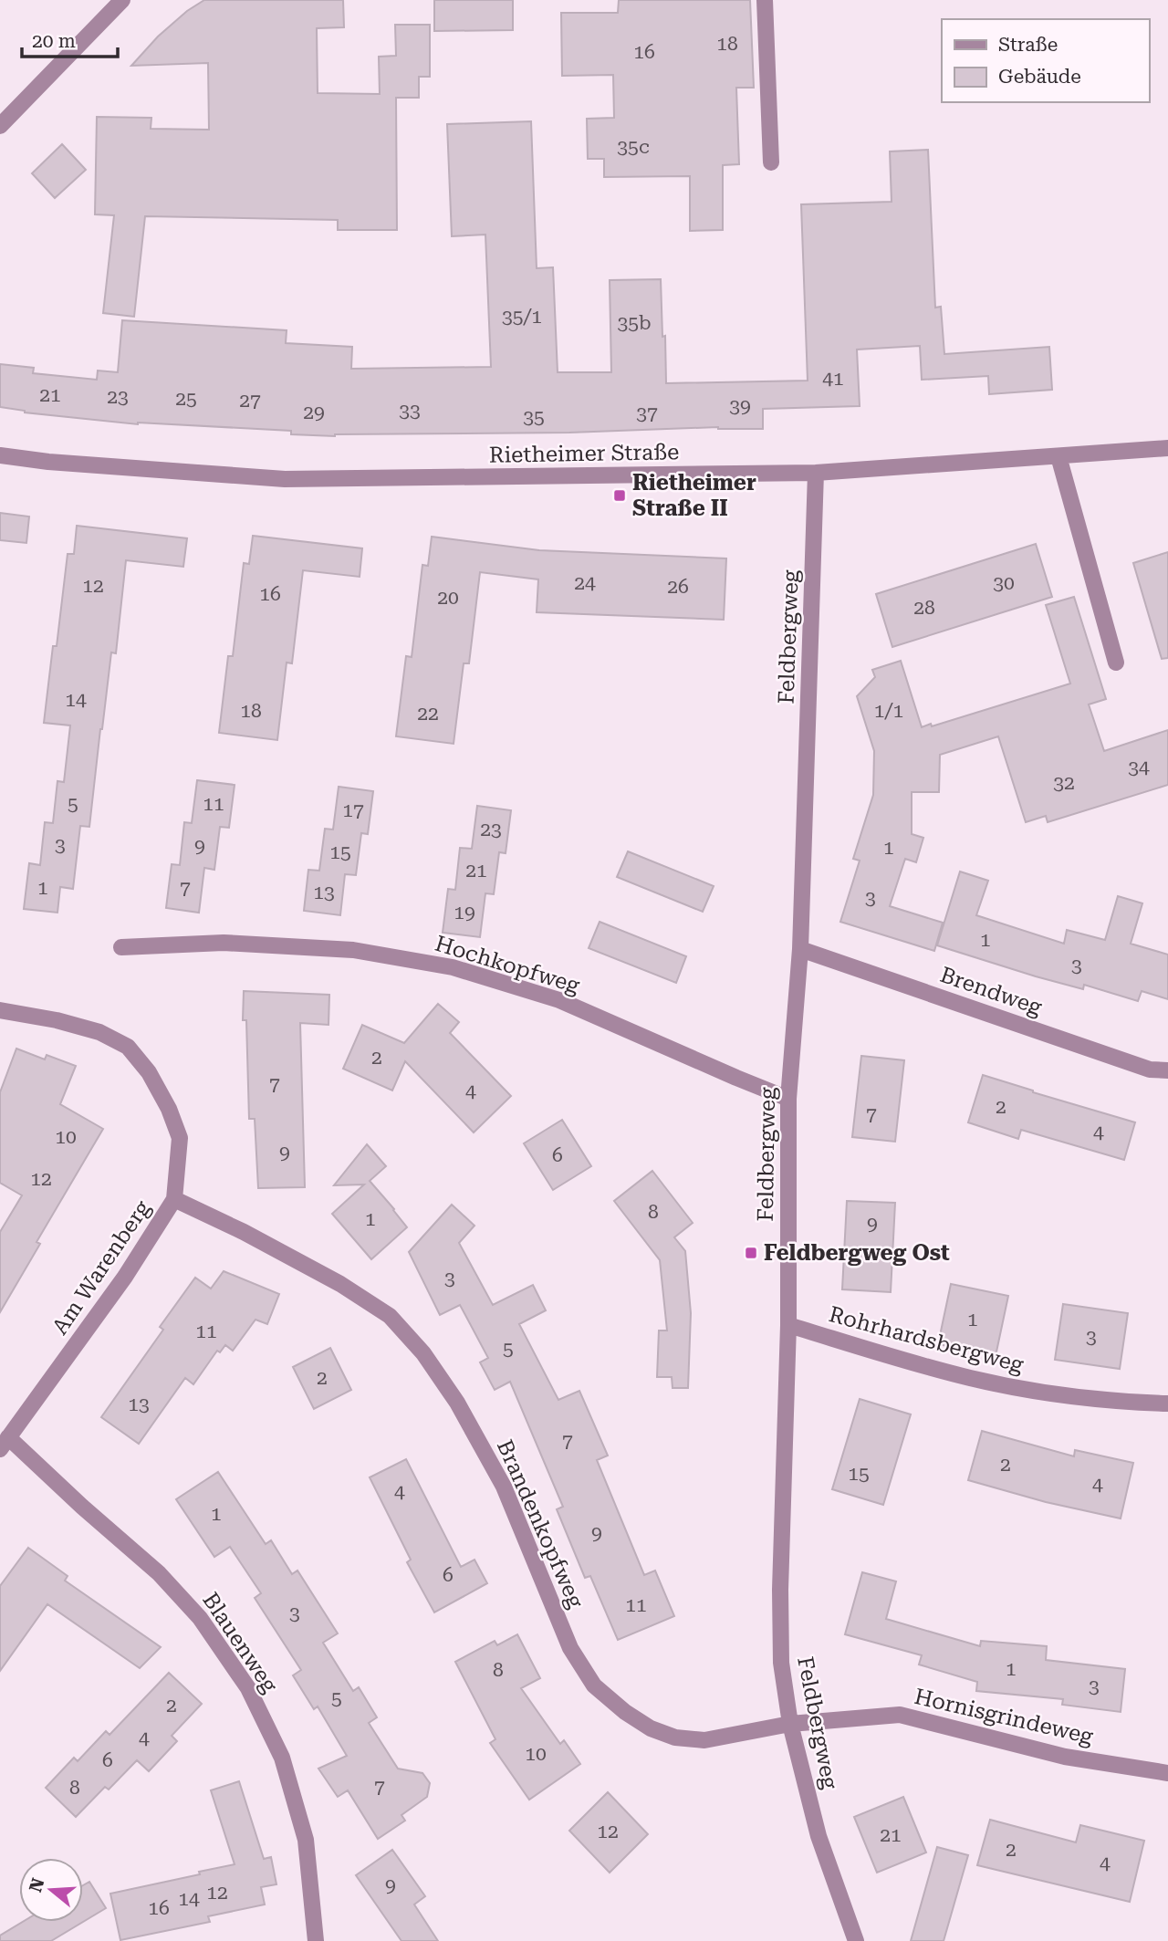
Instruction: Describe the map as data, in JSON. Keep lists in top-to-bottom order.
{
  "streets": {
    "street": [
      "Rietheimer Straße",
      "Feldbergweg",
      "Hochkopfweg",
      "Brendweg",
      "Am Warenberg",
      "Rohrhardsbergweg",
      "Brandenkopfweg",
      "Blauenweg",
      "Hornisgrindeweg"
    ]
  },
  "crossings": [
    ["Rietheimer Straße", "Feldbergweg"],
    ["Feldbergweg", "Hochkopfweg"],
    ["Feldbergweg", "Brendweg"],
    ["Feldbergweg", "Rohrhardsbergweg"],
    ["Feldbergweg", "Brandenkopfweg"],
    ["Feldbergweg", "Hornisgrindeweg"],
    ["Am Warenberg", "Brandenkopfweg"],
    ["Am Warenberg", "Blauenweg"],
    ["Brandenkopfweg", "Hornisgrindeweg"]
  ],
  "places": {
    "transit": ["Rietheimer Straße II", "Feldbergweg Ost"]
  },
  "house_numbers": [
    "18",
    "16",
    "35c",
    "35/1",
    "35b",
    "41",
    "21",
    "23",
    "25",
    "27",
    "39",
    "33",
    "29",
    "37",
    "35",
    "24",
    "30",
    "12",
    "26",
    "16",
    "20",
    "28",
    "14",
    "18",
    "1/1",
    "22",
    "34",
    "32",
    "5",
    "11",
    "17",
    "23",
    "3",
    "9",
    "1",
    "15",
    "21",
    "1",
    "7",
    "13",
    "3",
    "19",
    "1",
    "3",
    "2",
    "7",
    "4",
    "2",
    "7",
    "4",
    "10",
    "9",
    "6",
    "12",
    "8",
    "1",
    "9",
    "3",
    "1",
    "11",
    "3",
    "5",
    "2",
    "13",
    "7",
    "2",
    "15",
    "4",
    "4",
    "1",
    "9",
    "6",
    "11",
    "3",
    "1",
    "8",
    "3",
    "5",
    "2",
    "4",
    "10",
    "6",
    "7",
    "8",
    "12",
    "21",
    "2",
    "4",
    "9",
    "12",
    "14",
    "16"
  ],
  "legend": ["Straße", "Gebäude"],
  "scale_bar": "20 m",
  "north": "left"
}
